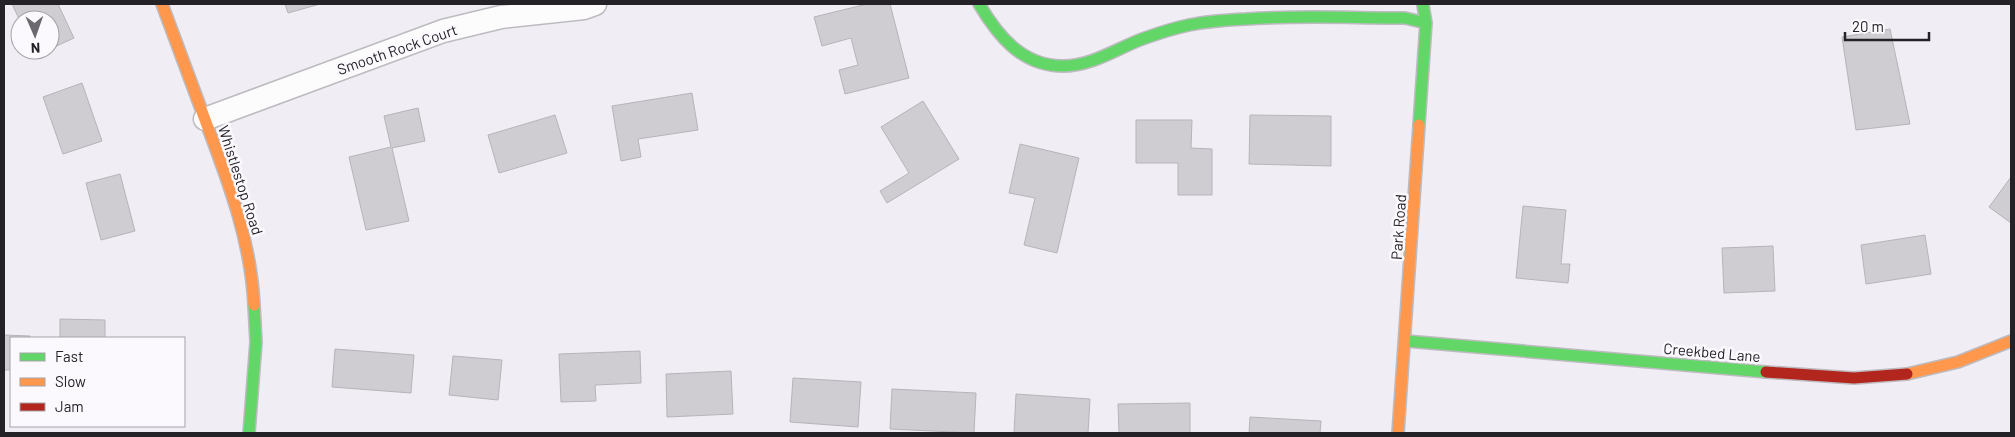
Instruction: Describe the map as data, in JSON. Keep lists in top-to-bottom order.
{
  "streets": {
    "street": [
      "Smooth Rock Court",
      "Whistlestop Road",
      "Park Road",
      "Creekbed Lane"
    ]
  },
  "crossings": [
    ["Smooth Rock Court", "Whistlestop Road"],
    ["Park Road", "Creekbed Lane"]
  ],
  "legend": ["Fast", "Slow", "Jam"],
  "scale_bar": "20 m",
  "north": "bottom"
}
